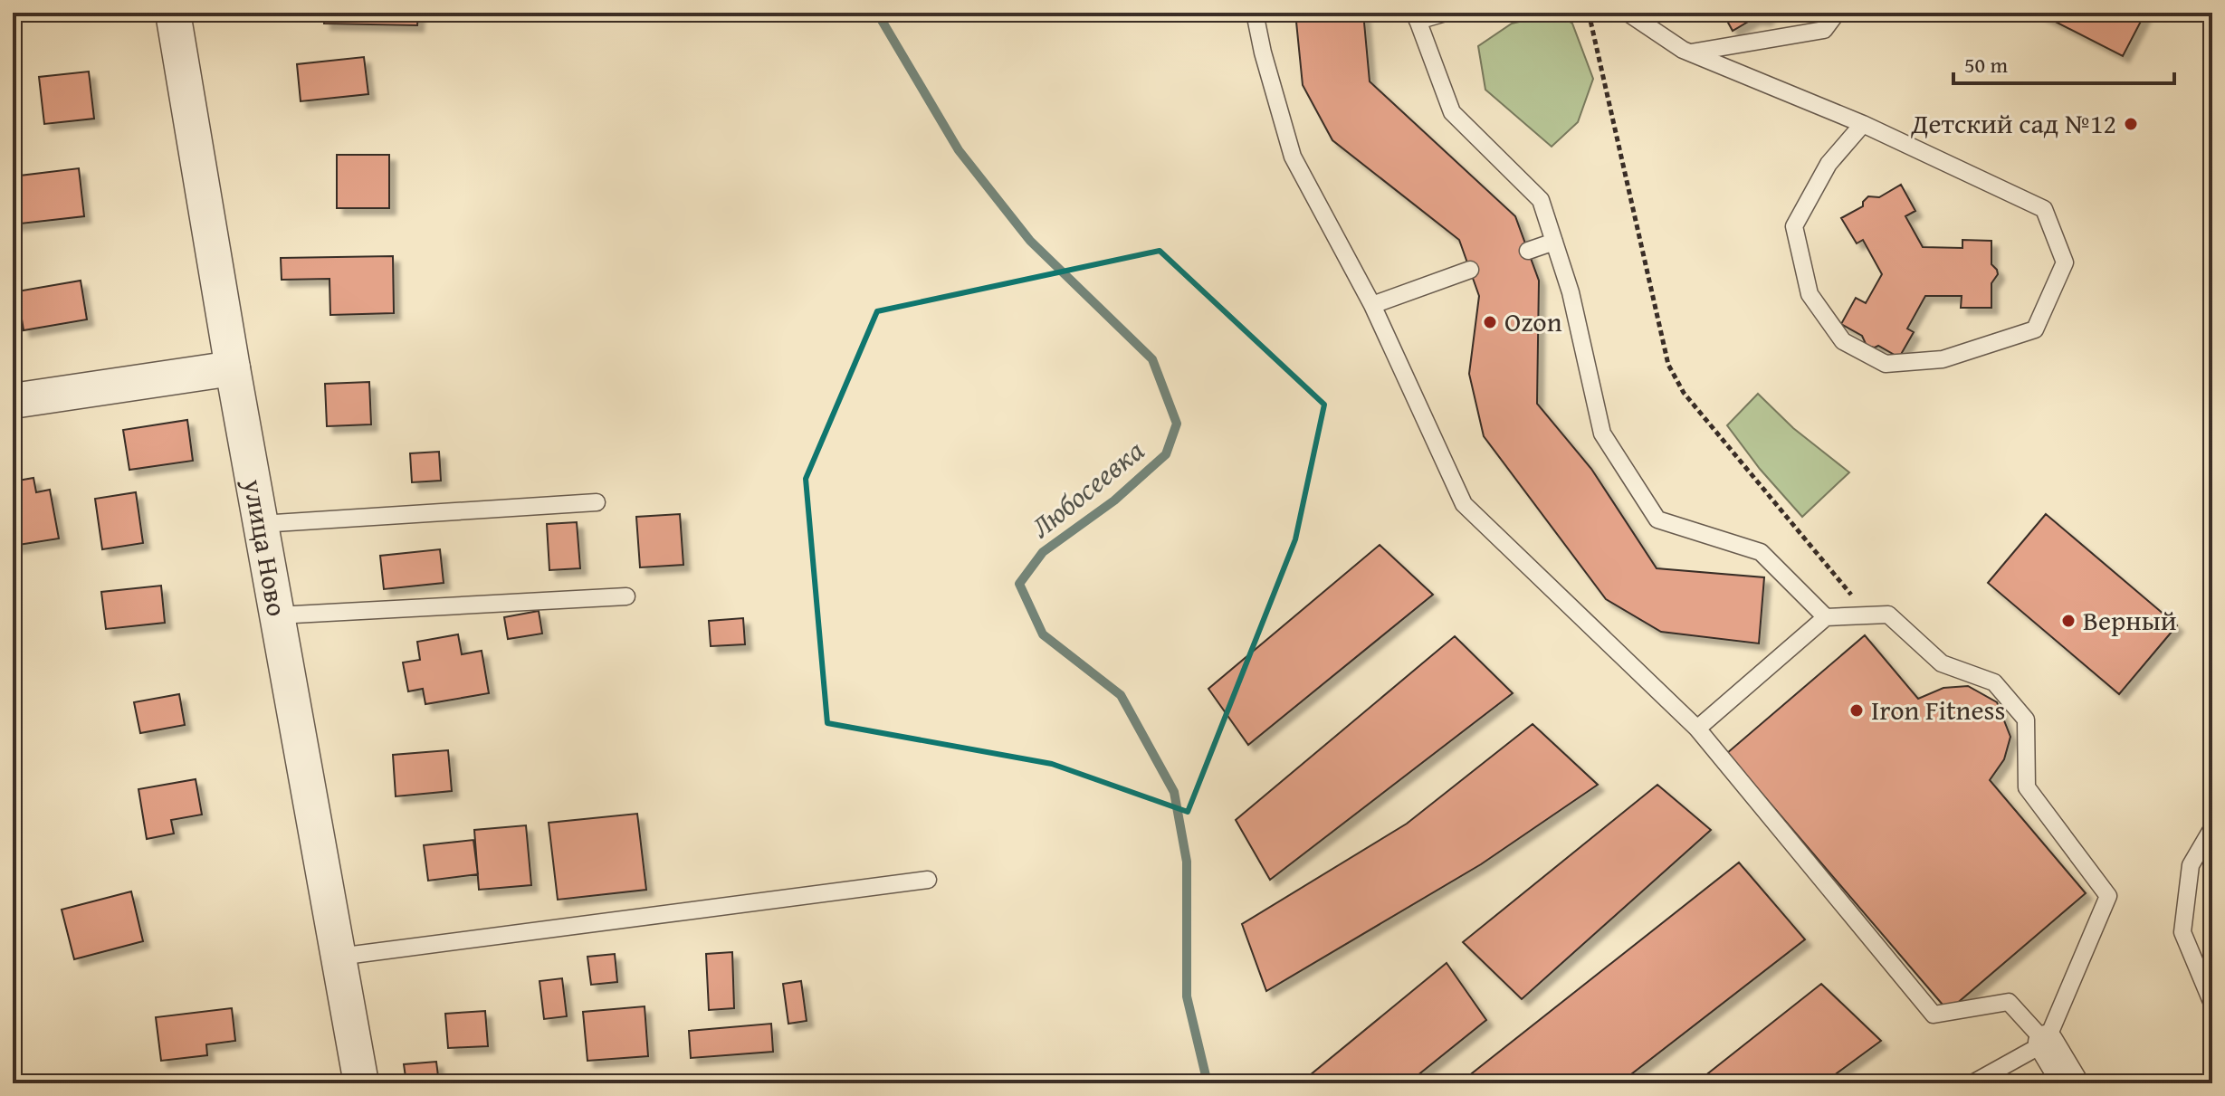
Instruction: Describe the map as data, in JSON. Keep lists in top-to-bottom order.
{
  "streets": {
    "street": ["улица Ново"]
  },
  "water": ["Любосеевка"],
  "places": [
    "Детский сад №12",
    "Ozon",
    "Верный",
    "Iron Fitness"
  ],
  "scale_bar": "50 m"
}
